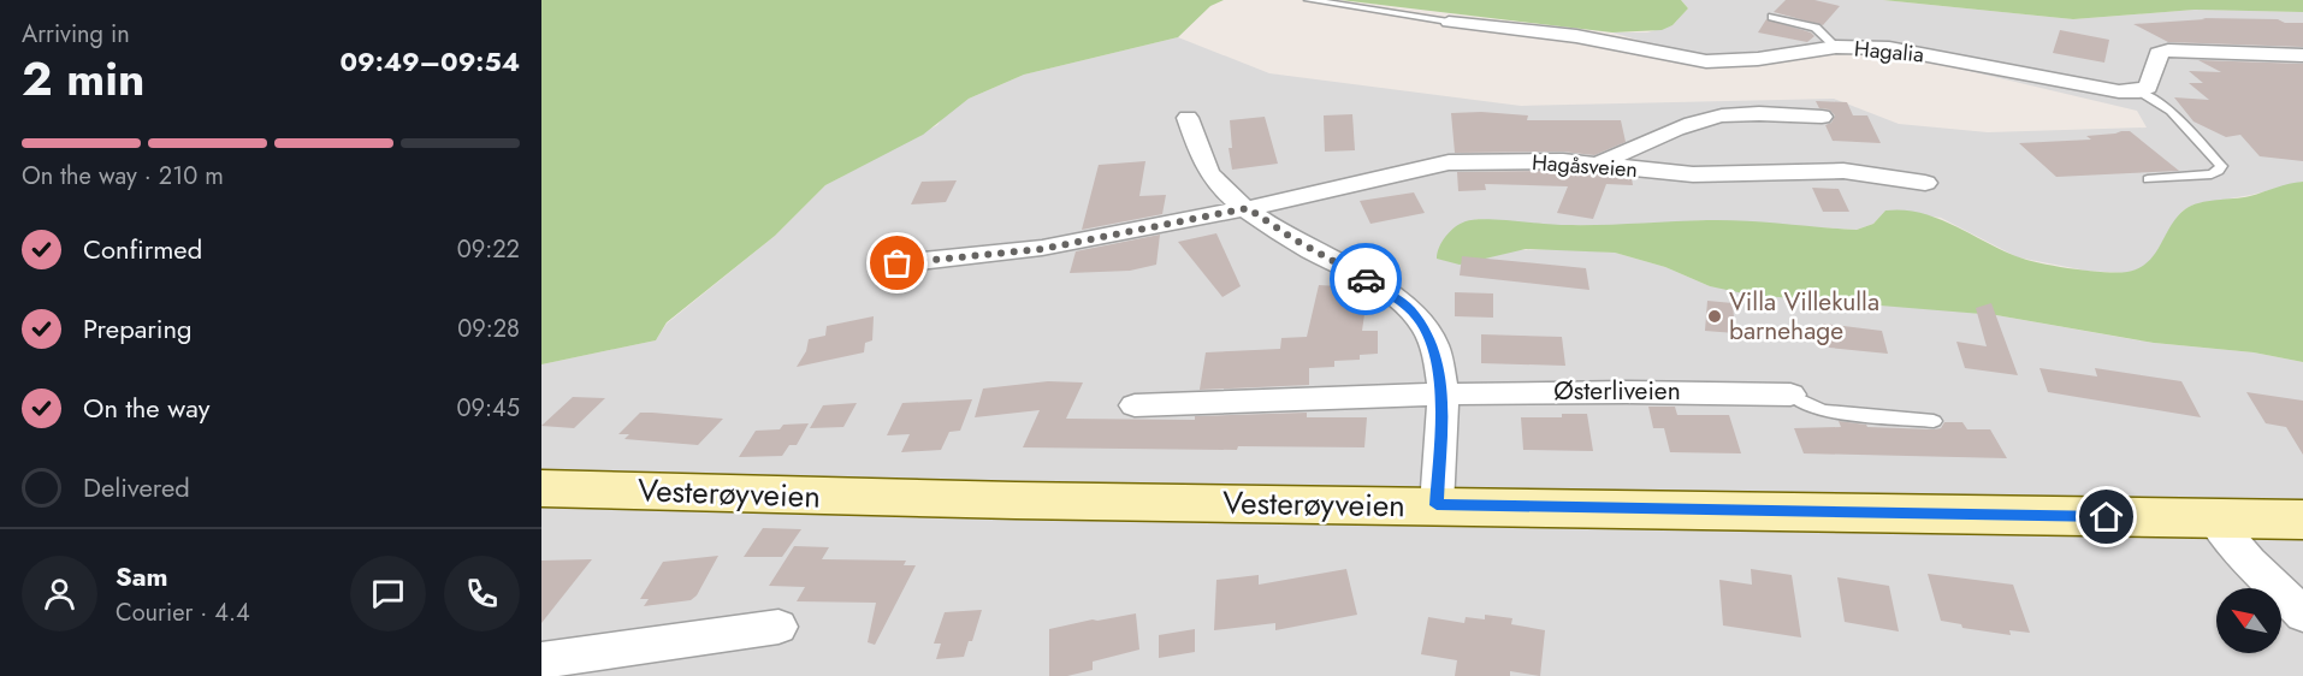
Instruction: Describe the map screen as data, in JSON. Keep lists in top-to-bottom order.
{
  "streets": {
    "main road": ["Vesterøyveien"],
    "street": ["Hagalia", "Hagåsveien", "Østerliveien"]
  },
  "places": ["Villa Villekulla barnehage"],
  "north": "top left",
  "page": {
    "heading": ["2 min", "Arriving in", "09:49–09:54"],
    "panel": ["Sam", "Courier · 4.4"],
    "bar": "On the way · 210 m",
    "list": [
      ["Confirmed", "09:22"],
      ["Preparing", "09:28"],
      ["On the way", "09:45"],
      "Delivered"
    ]
  }
}
